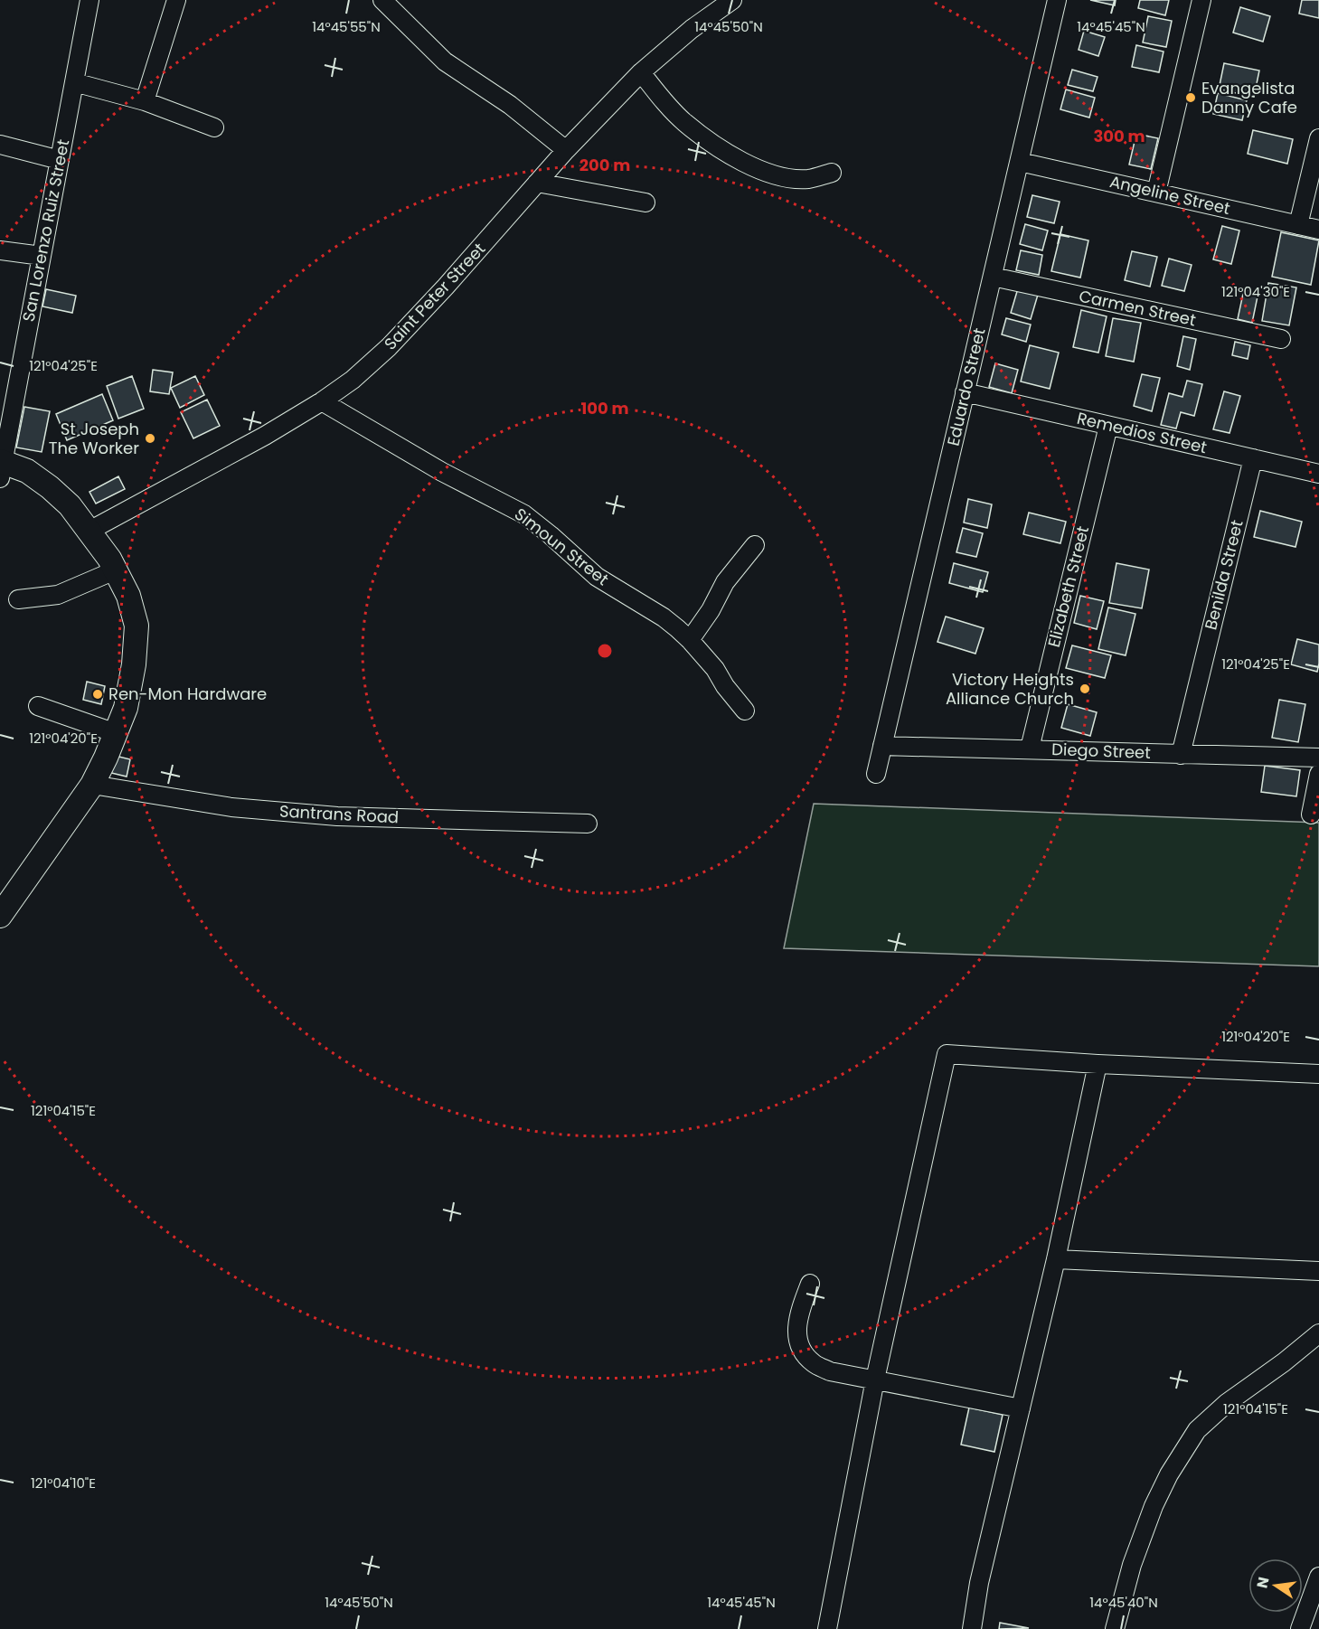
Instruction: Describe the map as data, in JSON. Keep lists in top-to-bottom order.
{
  "streets": {
    "street": [
      "Angeline Street",
      "San Lorenzo Ruiz Street",
      "Saint Peter Street",
      "Carmen Street",
      "Eduardo Street",
      "Remedios Street",
      "Simoun Street",
      "Benilda Street",
      "Elizabeth Street",
      "Diego Street",
      "Santrans Road"
    ]
  },
  "crossings": [
    ["Angeline Street", "Eduardo Street"],
    ["Saint Peter Street", "Simoun Street"],
    ["Carmen Street", "Eduardo Street"],
    ["Eduardo Street", "Remedios Street"],
    ["Eduardo Street", "Diego Street"],
    ["Remedios Street", "Benilda Street"],
    ["Remedios Street", "Elizabeth Street"],
    ["Benilda Street", "Diego Street"],
    ["Elizabeth Street", "Diego Street"]
  ],
  "places": [
    "Evangelista Danny Cafe",
    "St Joseph The Worker",
    "Victory Heights Alliance Church",
    "Ren-Mon Hardware"
  ],
  "north": "left",
  "coordinates": [
    "14°45'55\"N",
    "14°45'50\"N",
    "14°45'45\"N",
    "121°04'30\"E",
    "121°04'25\"E",
    "121°04'20\"E",
    "121°04'15\"E",
    "121°04'10\"E",
    "14°45'40\"N"
  ],
  "rings": ["300 m", "200 m", "100 m"]
}
